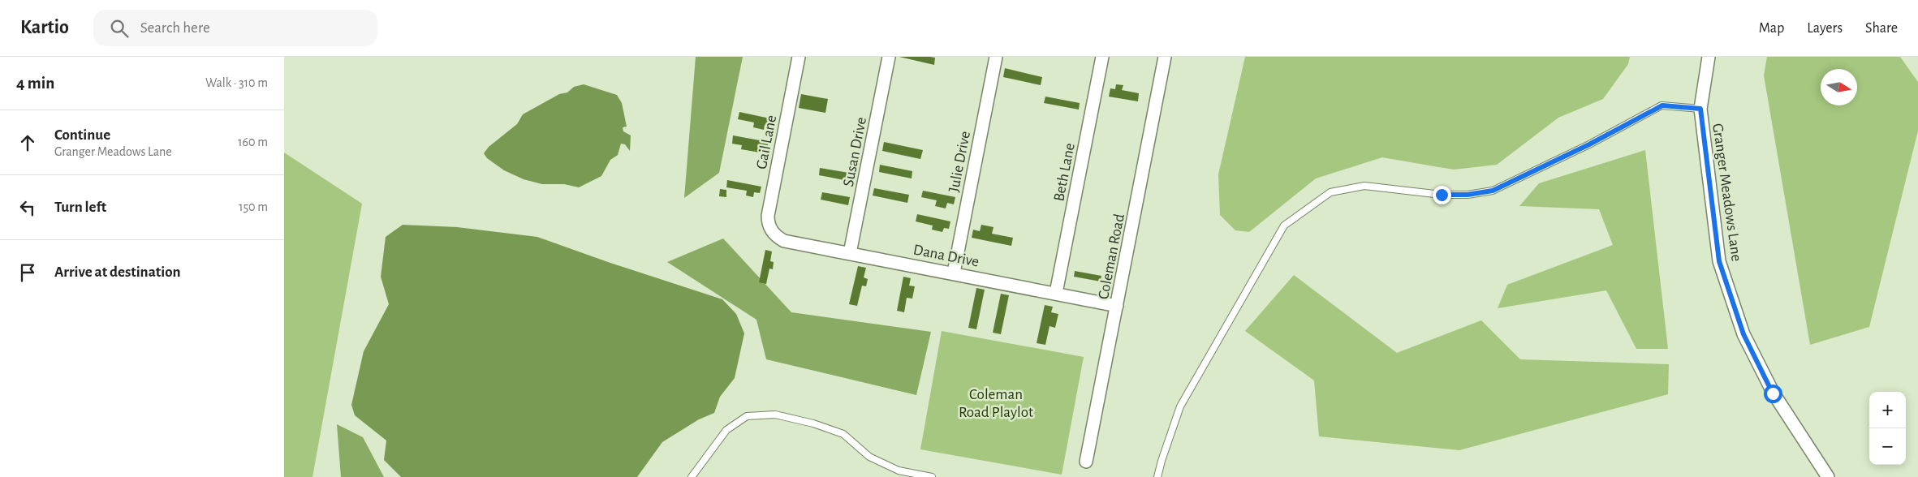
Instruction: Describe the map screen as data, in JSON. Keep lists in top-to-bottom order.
{
  "streets": {
    "street": [
      "Gail Lane",
      "Susan Drive",
      "Julie Drive",
      "Beth Lane",
      "Granger Meadows Lane",
      "Dana Drive",
      "Coleman Road"
    ]
  },
  "crossings": [
    ["Gail Lane", "Dana Drive"],
    ["Susan Drive", "Dana Drive"],
    ["Julie Drive", "Dana Drive"],
    ["Beth Lane", "Dana Drive"],
    ["Dana Drive", "Coleman Road"]
  ],
  "parks": ["Coleman Road Playlot"],
  "north": "right",
  "page": {
    "header": "Kartio",
    "search": "Search here",
    "nav": ["Map", "Layers", "Share"],
    "heading": ["4 min", "Walk · 310 m"],
    "list": [
      ["Continue", "Granger Meadows Lane", "160 m"],
      ["Turn left", "150 m"],
      "Arrive at destination"
    ],
    "map_buttons": ["+", "−"]
  }
}
